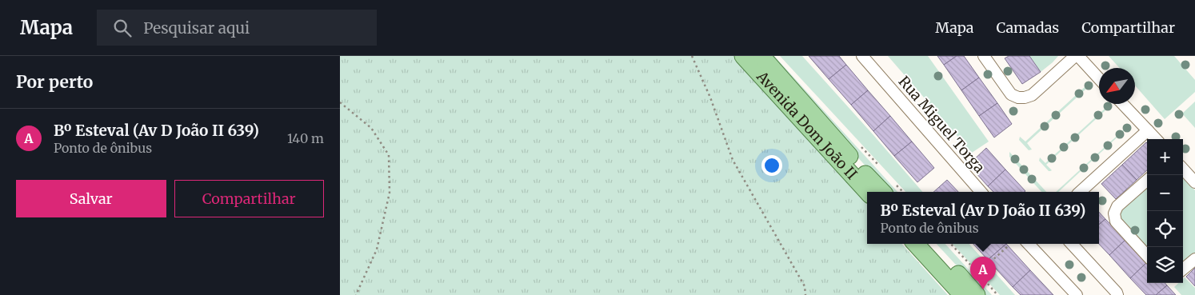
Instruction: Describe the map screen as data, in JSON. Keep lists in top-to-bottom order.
{
  "streets": {
    "main road": ["Avenida Dom João II"],
    "street": ["Rua Miguel Torga"]
  },
  "north": "bottom left",
  "page": {
    "header": "Mapa",
    "search": "Pesquisar aqui",
    "nav": ["Mapa", "Camadas", "Compartilhar"],
    "heading": "Por perto",
    "list": [
      {
        "mark": "A",
        "name": "Bº Esteval (Av D João II 639)",
        "note": "Ponto de ônibus",
        "value": "140 m"
      }
    ],
    "map_buttons": ["+", "−"],
    "buttons": ["Salvar", "Compartilhar"],
    "popup": ["Bº Esteval (Av D João II 639)", "Ponto de ônibus"],
    "pins": "A"
  }
}
